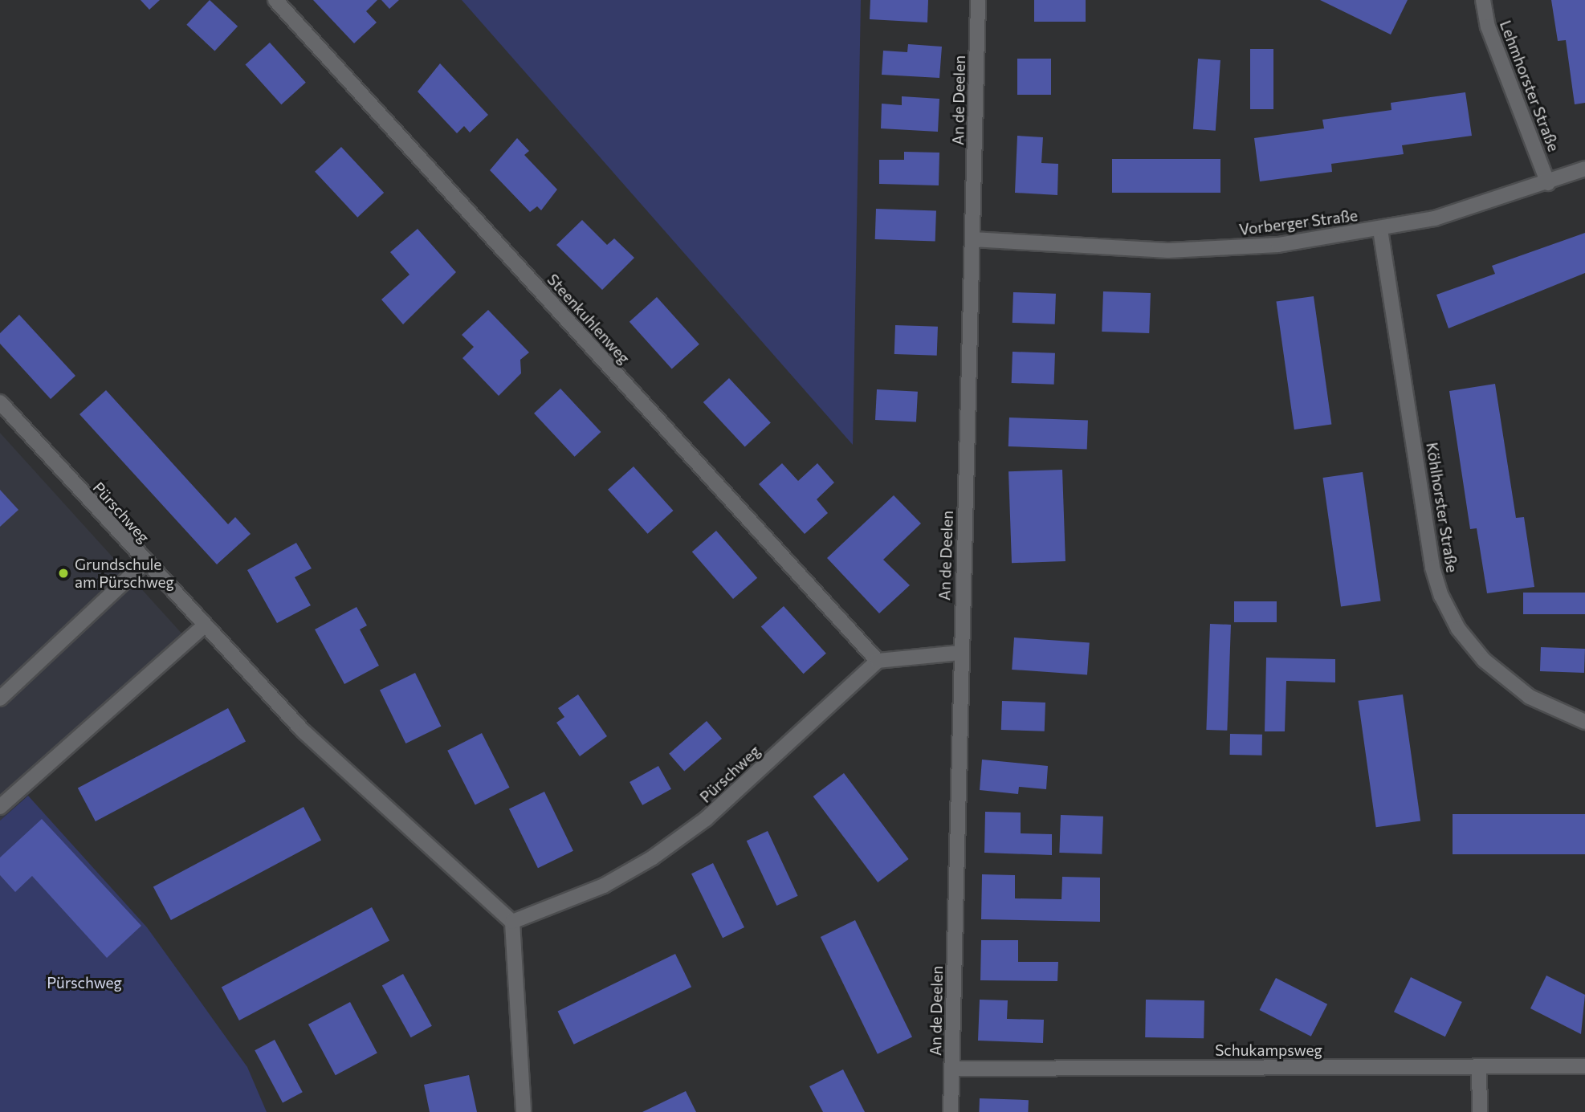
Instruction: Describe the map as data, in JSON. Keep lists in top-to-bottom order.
{
  "streets": {
    "street": [
      "Lehmhorster Straße",
      "An de Deelen",
      "Vorberger Straße",
      "Steenkuhlenweg",
      "Köhlhorster Straße",
      "Pürschweg",
      "Schukampsweg"
    ]
  },
  "crossings": [
    ["Lehmhorster Straße", "Vorberger Straße"],
    ["An de Deelen", "Vorberger Straße"],
    ["An de Deelen", "Schukampsweg"],
    ["Vorberger Straße", "Köhlhorster Straße"],
    ["Steenkuhlenweg", "Pürschweg"]
  ],
  "parks": ["Pürschweg"],
  "places": ["Grundschule am Pürschweg"]
}
